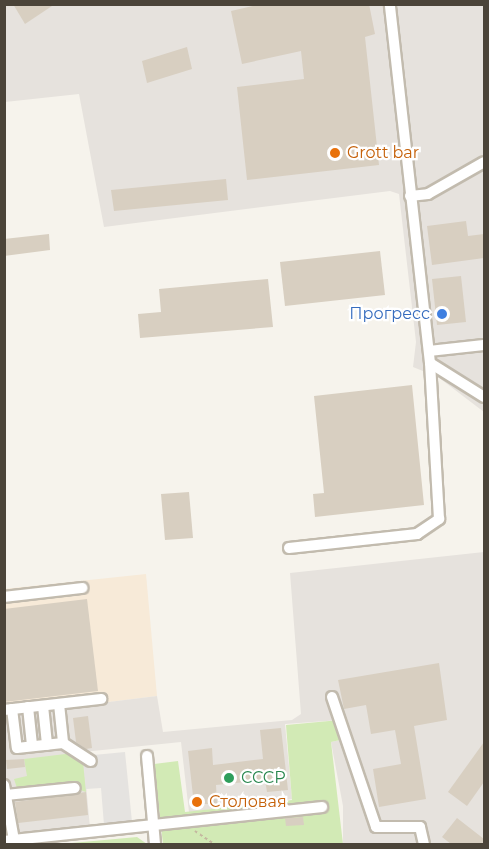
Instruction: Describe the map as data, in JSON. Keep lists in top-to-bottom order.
{
  "places": [
    "Grott bar",
    "Прогресс",
    "СССР",
    "Столовая"
  ]
}
